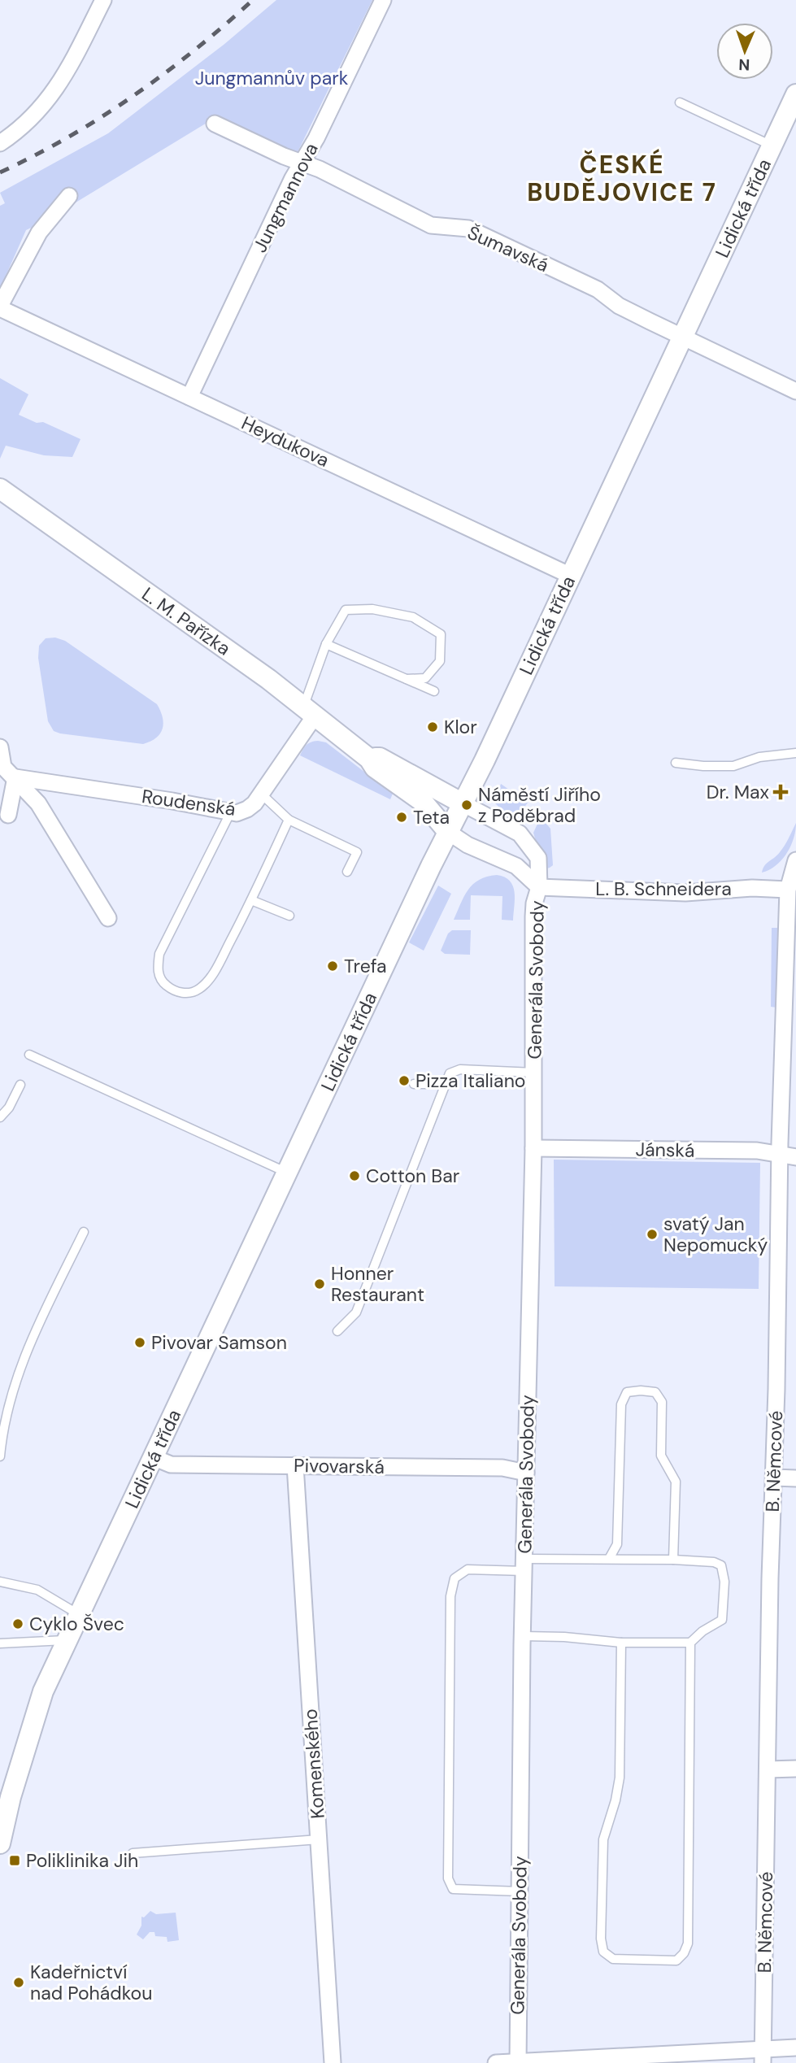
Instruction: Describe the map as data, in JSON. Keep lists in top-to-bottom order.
{
  "streets": {
    "street": [
      "Jungmannova",
      "Lidická třída",
      "Šumavská",
      "Heydukova",
      "L. M. Pařízka",
      "Roudenská",
      "L. B. Schneidera",
      "Generála Svobody",
      "Jánská",
      "B. Němcové",
      "Pivovarská",
      "Komenského"
    ]
  },
  "crossings": [
    ["Jungmannova", "Šumavská"],
    ["Jungmannova", "Heydukova"],
    ["Lidická třída", "Šumavská"],
    ["Lidická třída", "Heydukova"],
    ["Lidická třída", "L. M. Pařízka"],
    ["Lidická třída", "Generála Svobody"],
    ["Lidická třída", "Pivovarská"],
    ["L. M. Pařízka", "Roudenská"],
    ["L. B. Schneidera", "Generála Svobody"],
    ["L. B. Schneidera", "B. Němcové"],
    ["Generála Svobody", "Jánská"],
    ["Generála Svobody", "Pivovarská"],
    ["Jánská", "B. Němcové"],
    ["Pivovarská", "Komenského"]
  ],
  "districts": ["ČESKÉ BUDĚJOVICE 7"],
  "parks": ["Jungmannův park"],
  "places": {
    "other": [
      "Klor",
      "Náměstí Jiřího z Poděbrad",
      "Teta",
      "Trefa",
      "Pizza Italiano",
      "Cotton Bar",
      "svatý Jan Nepomucký",
      "Honner Restaurant",
      "Pivovar Samson",
      "Cyklo Švec",
      "Kadeřnictví nad Pohádkou"
    ],
    "health": ["Dr. Max"],
    "transit": ["Poliklinika Jih"]
  },
  "north": "bottom"
}
